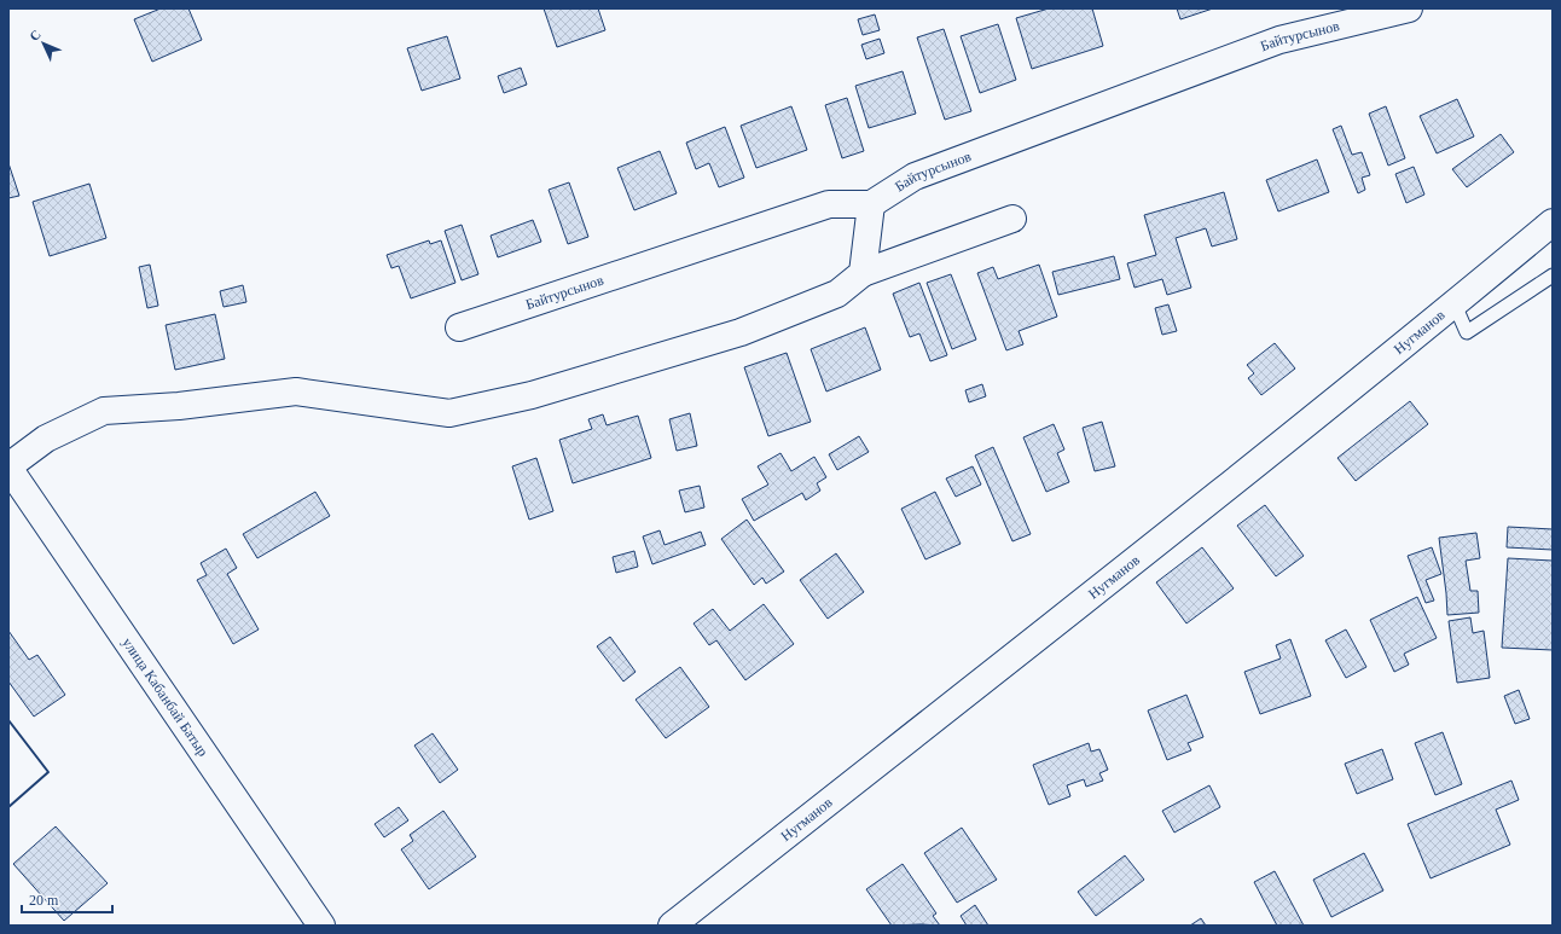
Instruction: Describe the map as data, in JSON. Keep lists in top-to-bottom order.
{
  "streets": {
    "street": ["Байтурсынов", "Нугманов", "улица Кабанбай Батыр"]
  },
  "scale_bar": "20 m",
  "north": "top left"
}
